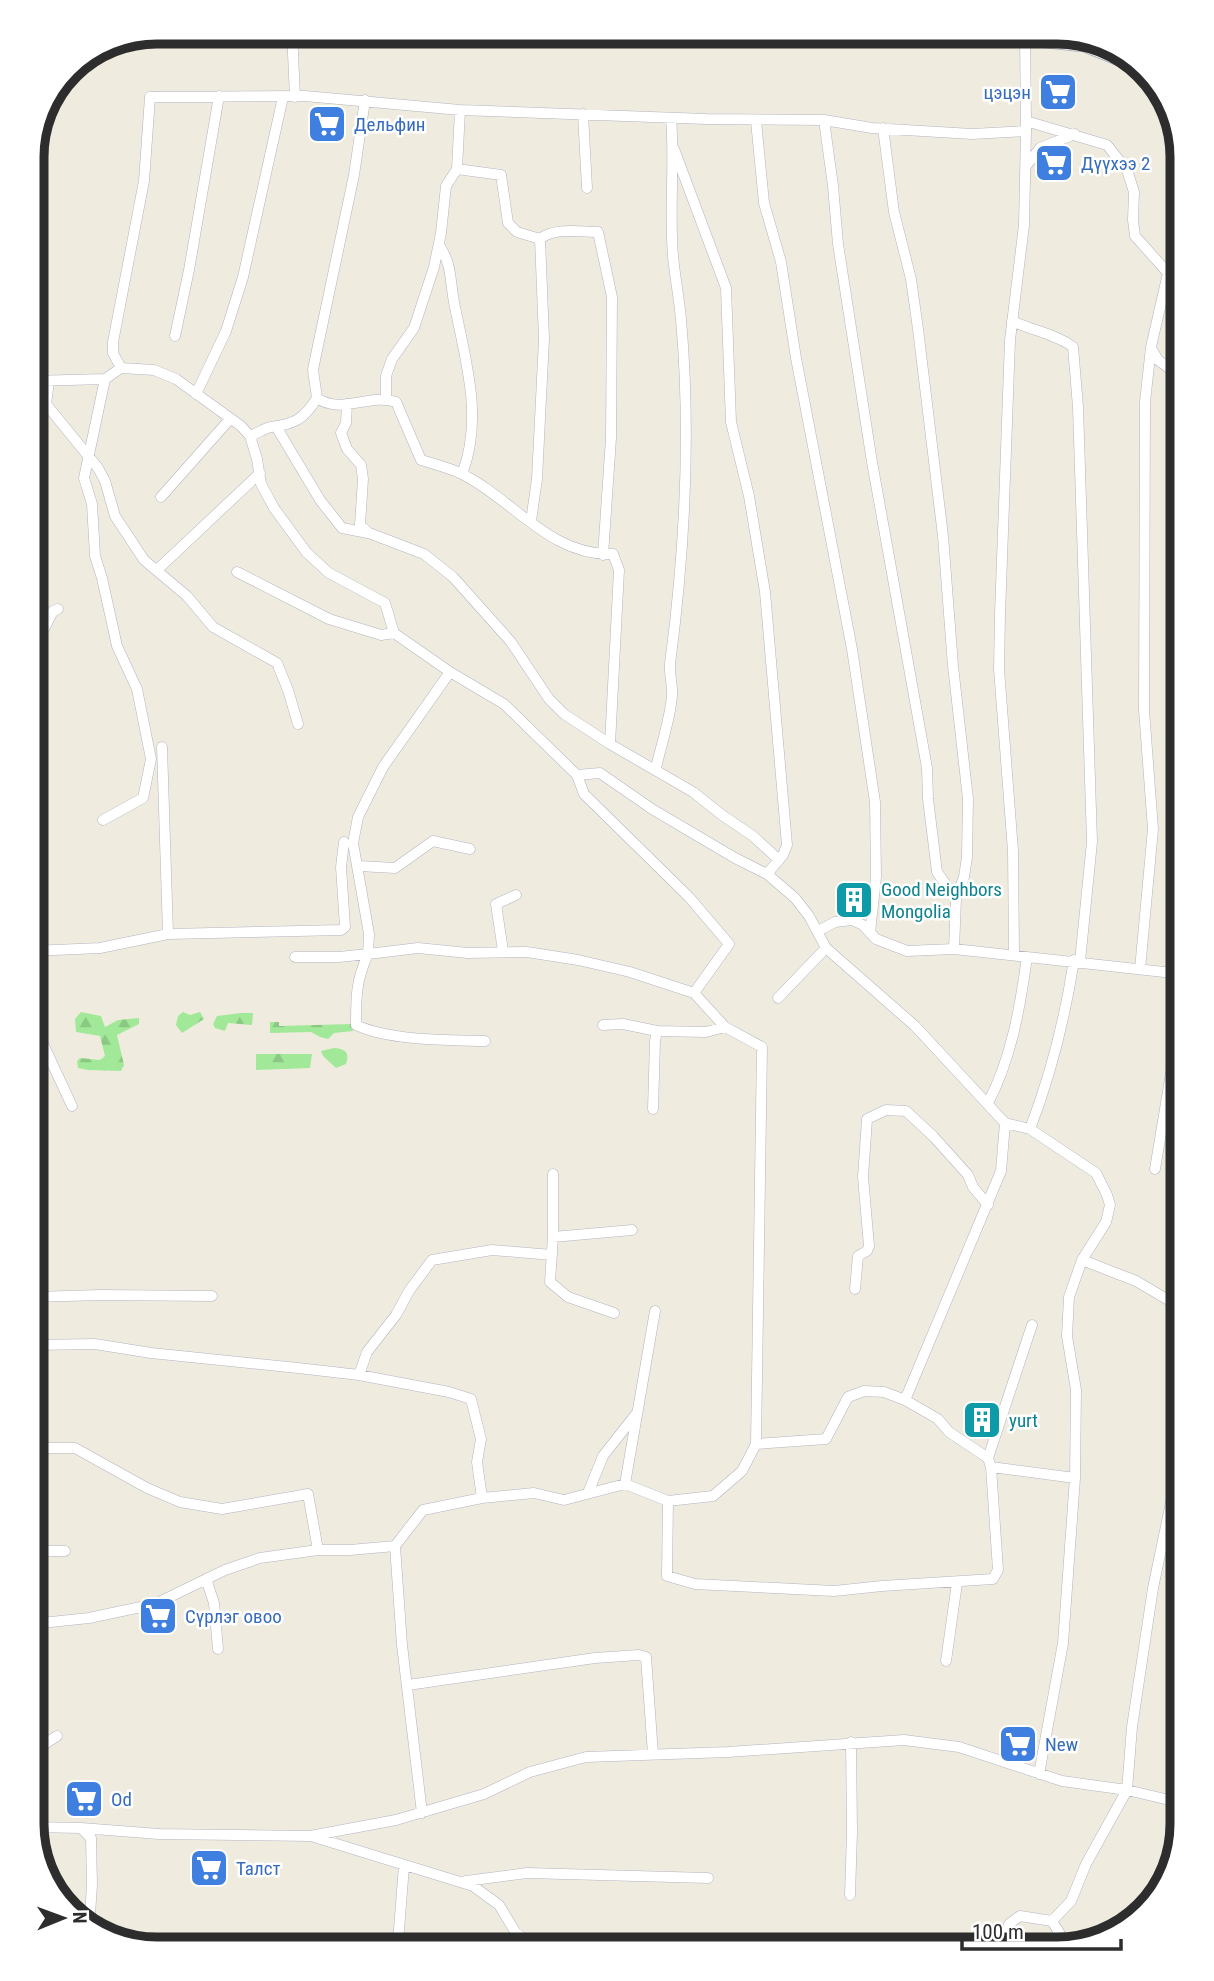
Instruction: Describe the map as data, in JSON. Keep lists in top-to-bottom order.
{
  "places": {
    "supermarket": [
      "цэцэн",
      "Дельфин",
      "Дүүхээ 2",
      "Сүрлэг овоо",
      "New",
      "Od",
      "Талст"
    ],
    "building": ["Good Neighbors Mongolia", "yurt"]
  },
  "scale_bar": "100 m",
  "north": "right"
}
